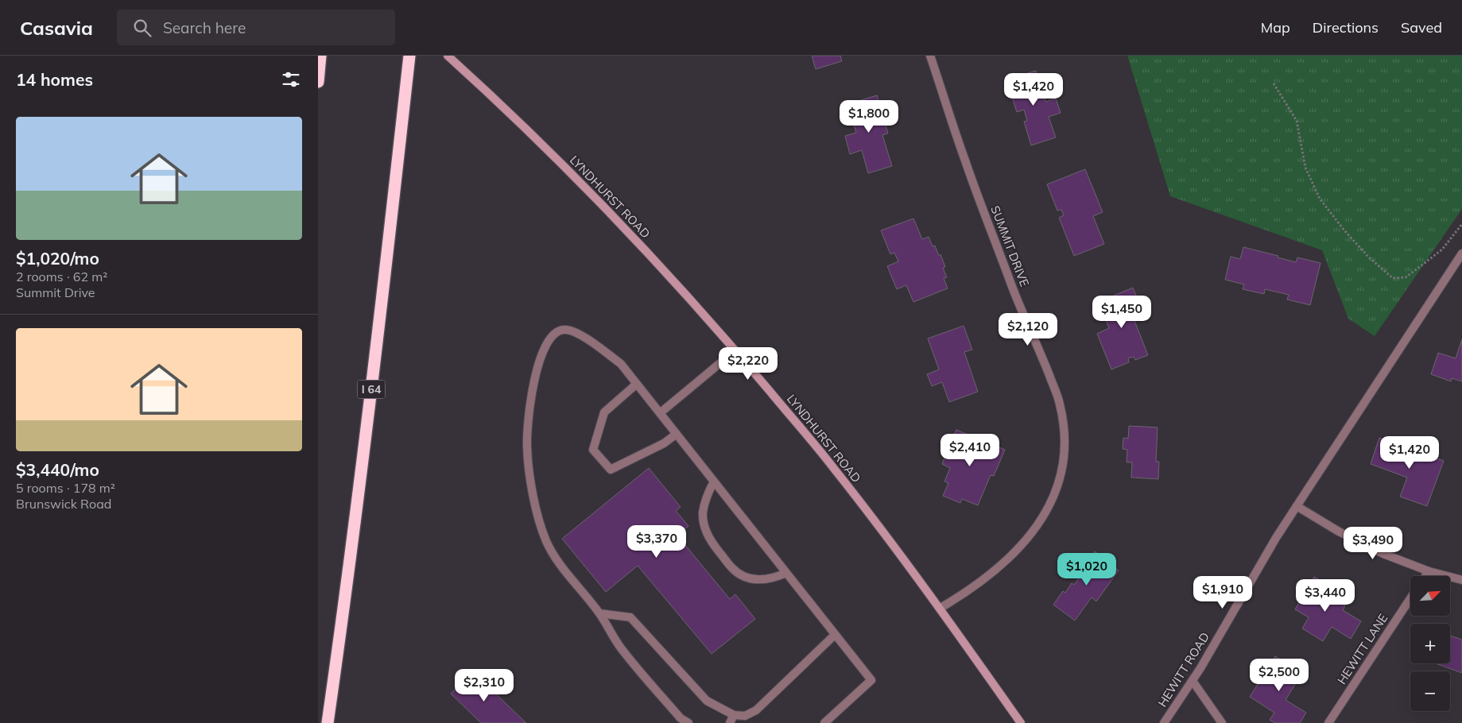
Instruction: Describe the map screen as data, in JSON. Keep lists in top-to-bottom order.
{
  "streets": {
    "highway": ["I 64"],
    "main road": ["LYNDHURST ROAD"],
    "street": ["SUMMIT DRIVE", "HEWITT LANE", "HEWITT ROAD"]
  },
  "crossings": [
    ["LYNDHURST ROAD", "SUMMIT DRIVE"]
  ],
  "north": "top right",
  "page": {
    "header": "Casavia",
    "search": "Search here",
    "nav": ["Map", "Directions", "Saved"],
    "heading": "14 homes",
    "price": [
      "$1,420",
      "$1,800",
      "$1,450",
      "$2,120",
      "$2,220",
      "$2,410",
      "$1,420",
      "$3,370",
      "$3,490",
      "$1,020",
      "$1,910",
      "$3,440",
      "$2,500",
      "$2,310"
    ],
    "list": [
      {
        "name": "$1,020/mo",
        "note": "2 rooms · 62 m² · Summit Drive"
      },
      {
        "name": "$3,440/mo",
        "note": "5 rooms · 178 m² · Brunswick Road"
      }
    ],
    "map_buttons": ["+", "−"]
  }
}
